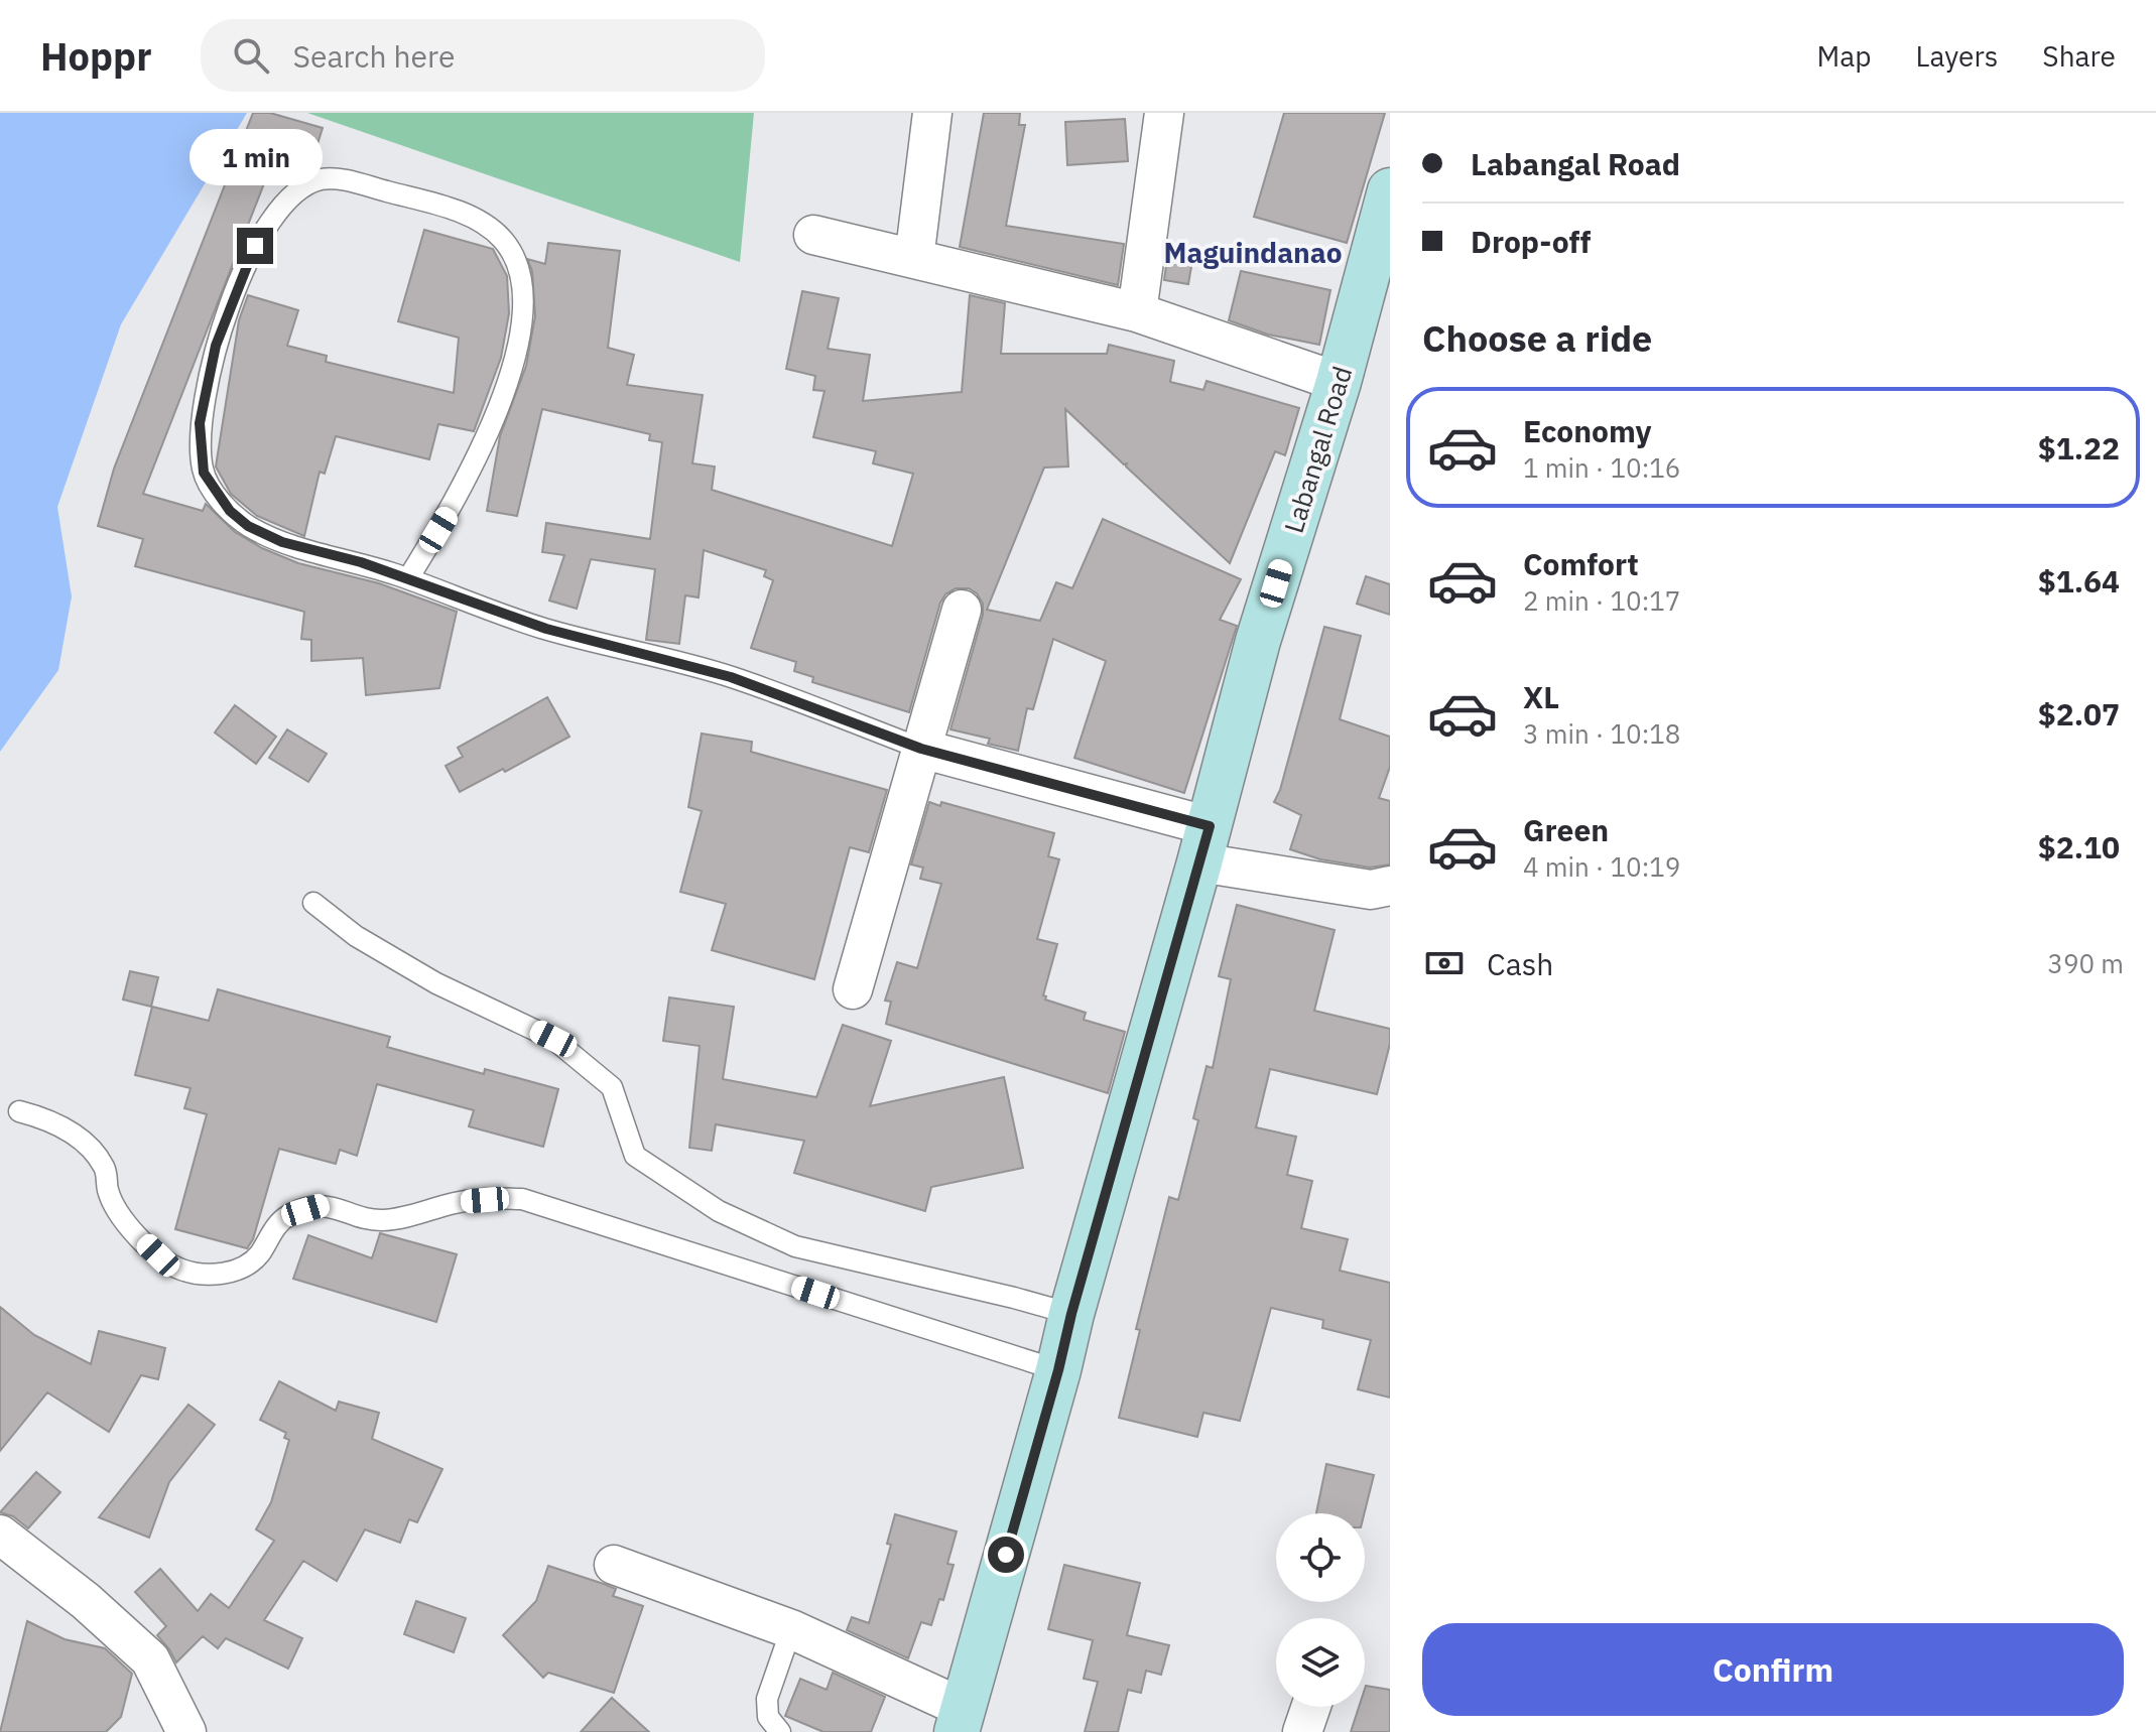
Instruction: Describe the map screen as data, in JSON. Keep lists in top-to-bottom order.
{
  "streets": {
    "main road": ["Labangal Road"]
  },
  "districts": ["Maguindanao"],
  "page": {
    "header": "Hoppr",
    "search": "Search here",
    "nav": ["Map", "Layers", "Share"],
    "banner": ["Labangal Road", "Drop-off"],
    "bubble": "1 min",
    "heading": "Choose a ride",
    "list": [
      {
        "name": "Economy",
        "note": "1 min · 10:16",
        "value": "$1.22"
      },
      {
        "name": "Comfort",
        "note": "2 min · 10:17",
        "value": "$1.64"
      },
      {
        "name": "XL",
        "note": "3 min · 10:18",
        "value": "$2.07"
      },
      {
        "name": "Green",
        "note": "4 min · 10:19",
        "value": "$2.10"
      }
    ],
    "pay": ["Cash", "390 m"],
    "buttons": "Confirm"
  }
}
